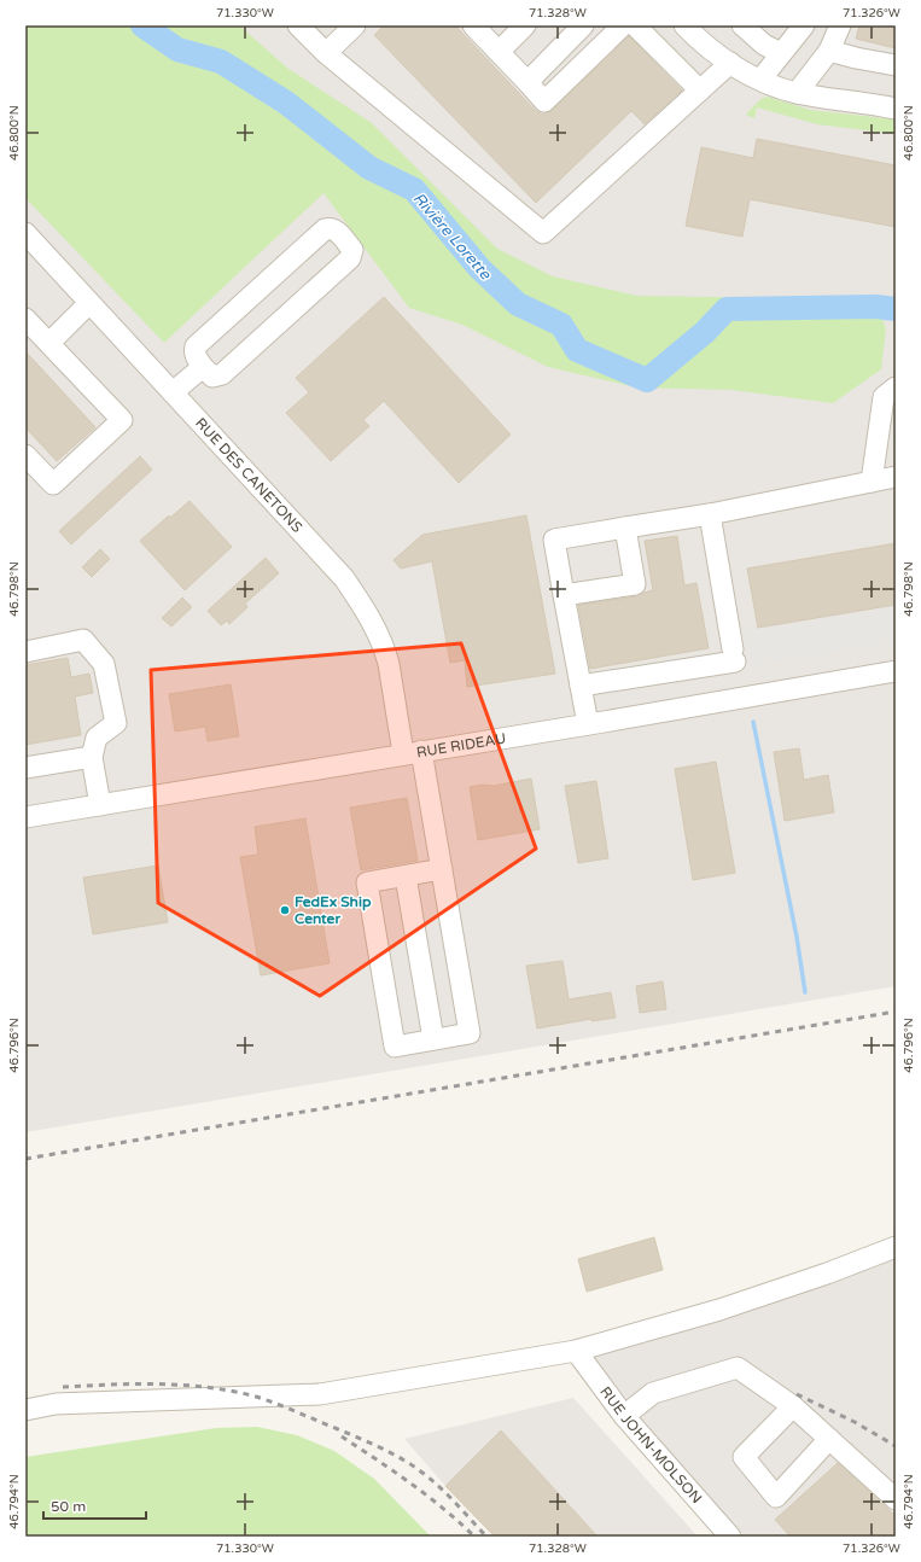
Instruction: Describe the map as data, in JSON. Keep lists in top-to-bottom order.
{
  "streets": {
    "street": ["RUE DES CANETONS", "RUE RIDEAU", "RUE JOHN-MOLSON"]
  },
  "crossings": [
    ["RUE DES CANETONS", "RUE RIDEAU"]
  ],
  "water": ["Rivière Lorette"],
  "places": ["FedEx Ship Center"],
  "scale_bar": "50 m",
  "coordinates": [
    "71.330°W",
    "71.328°W",
    "71.326°W",
    "46.800°N",
    "46.798°N",
    "46.796°N",
    "46.794°N"
  ]
}
